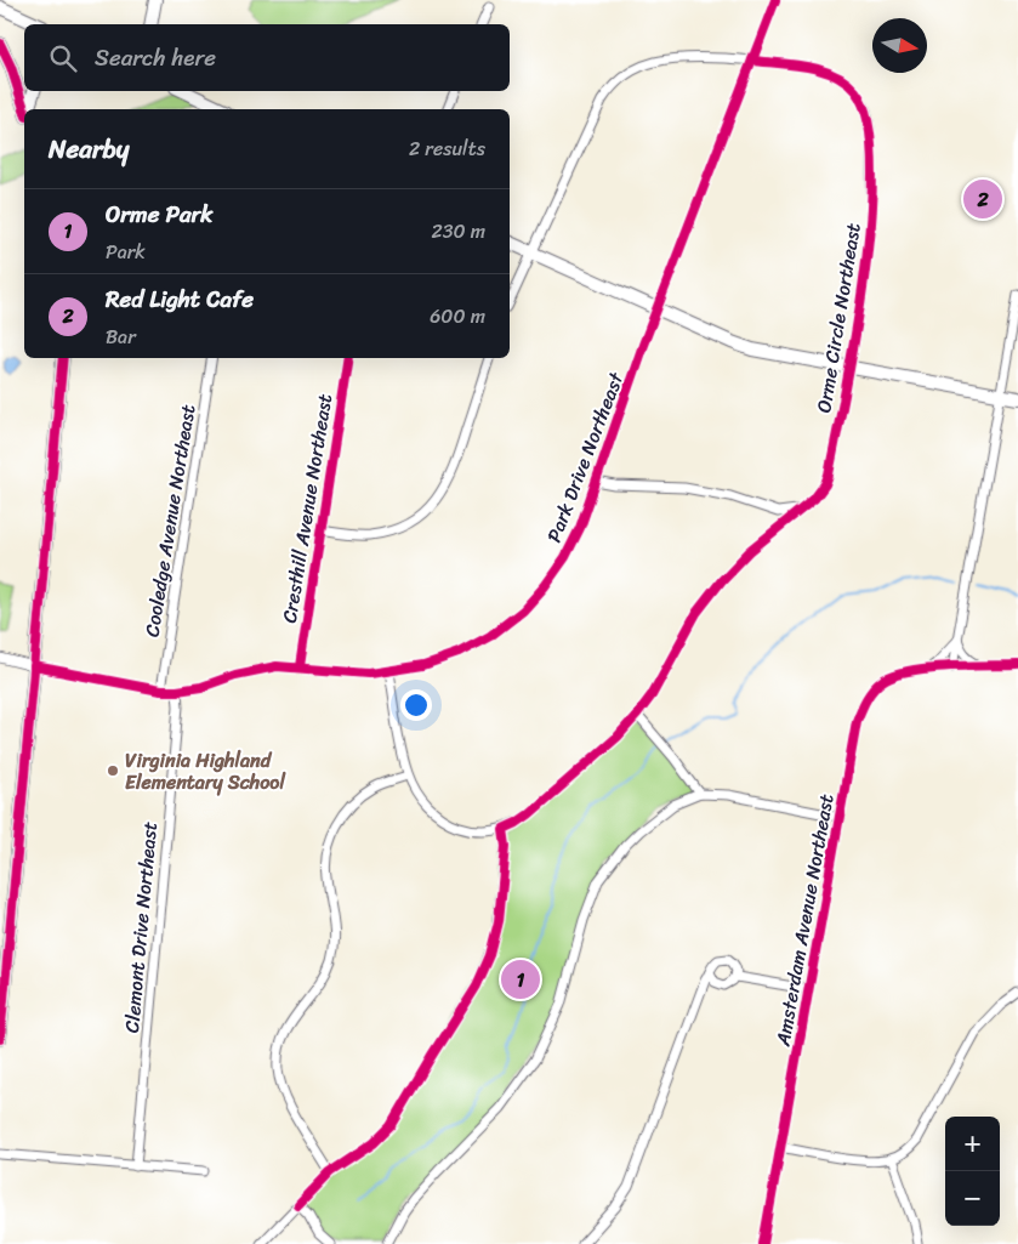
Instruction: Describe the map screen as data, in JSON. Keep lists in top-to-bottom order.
{
  "streets": {
    "street": [
      "Orme Circle Northeast",
      "Park Drive Northeast",
      "Cresthill Avenue Northeast",
      "Cooledge Avenue Northeast",
      "Amsterdam Avenue Northeast",
      "Clemont Drive Northeast"
    ]
  },
  "crossings": [
    ["Orme Circle Northeast", "Park Drive Northeast"],
    ["Park Drive Northeast", "Cresthill Avenue Northeast"],
    ["Park Drive Northeast", "Cooledge Avenue Northeast"],
    ["Park Drive Northeast", "Clemont Drive Northeast"]
  ],
  "places": ["Virginia Highland Elementary School"],
  "north": "right",
  "page": {
    "search": "Search here",
    "heading": ["Nearby", "2 results"],
    "pins": ["2", "1"],
    "list": [
      {
        "mark": "1",
        "name": "Orme Park",
        "note": "Park",
        "value": "230 m"
      },
      {
        "mark": "2",
        "name": "Red Light Cafe",
        "note": "Bar",
        "value": "600 m"
      }
    ],
    "map_buttons": ["+", "−"]
  }
}
